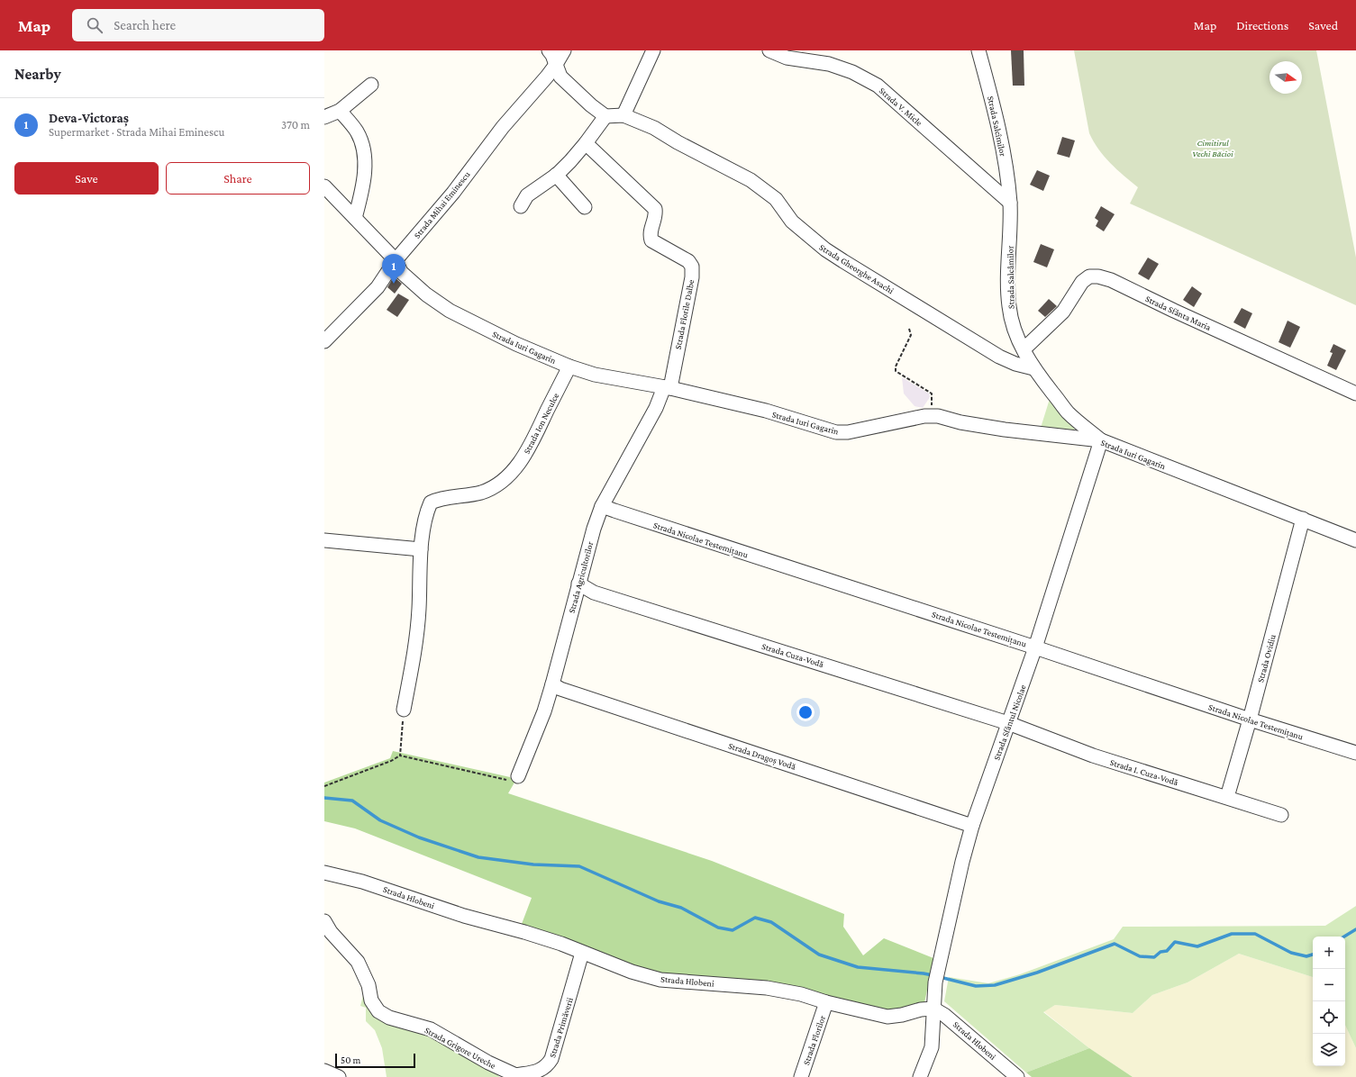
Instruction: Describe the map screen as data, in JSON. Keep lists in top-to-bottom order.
{
  "streets": {
    "street": [
      "Strada V. Micle",
      "Strada Salcîmilor",
      "Strada Mihai Eminescu",
      "Strada Gheorghe Asachi",
      "Strada Salcâmilor",
      "Strada Sfânta Maria",
      "Strada Florile Dalbe",
      "Strada Iuri Gagarin",
      "Strada Ion Neculce",
      "Strada Nicolae Testemițanu",
      "Strada Agricultorilor",
      "Strada Cuza-Vodă",
      "Strada Ovidiu",
      "Strada Sfântul Nicolae",
      "Strada Dragoș Vodă",
      "Strada I. Cuza-Vodă",
      "Strada Hlobeni",
      "Strada Primăverii",
      "Strada Florilor",
      "Strada Grigore Ureche"
    ]
  },
  "crossings": [
    ["Strada V. Micle", "Strada Salcîmilor"],
    ["Strada V. Micle", "Strada Salcâmilor"],
    ["Strada Salcîmilor", "Strada Salcâmilor"],
    ["Strada Mihai Eminescu", "Strada Iuri Gagarin"],
    ["Strada Salcâmilor", "Strada Sfânta Maria"],
    ["Strada Florile Dalbe", "Strada Iuri Gagarin"],
    ["Strada Florile Dalbe", "Strada Agricultorilor"],
    ["Strada Iuri Gagarin", "Strada Ion Neculce"],
    ["Strada Iuri Gagarin", "Strada Agricultorilor"],
    ["Strada Iuri Gagarin", "Strada Ovidiu"],
    ["Strada Iuri Gagarin", "Strada Sfântul Nicolae"],
    ["Strada Nicolae Testemițanu", "Strada Agricultorilor"],
    ["Strada Nicolae Testemițanu", "Strada Ovidiu"],
    ["Strada Nicolae Testemițanu", "Strada Sfântul Nicolae"],
    ["Strada Agricultorilor", "Strada Cuza-Vodă"],
    ["Strada Agricultorilor", "Strada Dragoș Vodă"],
    ["Strada Cuza-Vodă", "Strada Sfântul Nicolae"],
    ["Strada Cuza-Vodă", "Strada I. Cuza-Vodă"],
    ["Strada Ovidiu", "Strada I. Cuza-Vodă"],
    ["Strada Sfântul Nicolae", "Strada Dragoș Vodă"],
    ["Strada Sfântul Nicolae", "Strada I. Cuza-Vodă"],
    ["Strada Sfântul Nicolae", "Strada Hlobeni"],
    ["Strada Hlobeni", "Strada Primăverii"],
    ["Strada Hlobeni", "Strada Florilor"],
    ["Strada Primăverii", "Strada Grigore Ureche"]
  ],
  "parks": ["Cimitirul Vechi Băcioi"],
  "scale_bar": "50 m",
  "north": "right",
  "page": {
    "header": "Map",
    "search": "Search here",
    "nav": ["Map", "Directions", "Saved"],
    "heading": "Nearby",
    "list": [
      {
        "mark": "1",
        "name": "Deva-Victoraș",
        "note": "Supermarket · Strada Mihai Eminescu",
        "value": "370 m"
      }
    ],
    "buttons": ["Save", "Share"],
    "pins": "1",
    "map_buttons": ["+", "−"],
    "scale": "50 m"
  }
}
